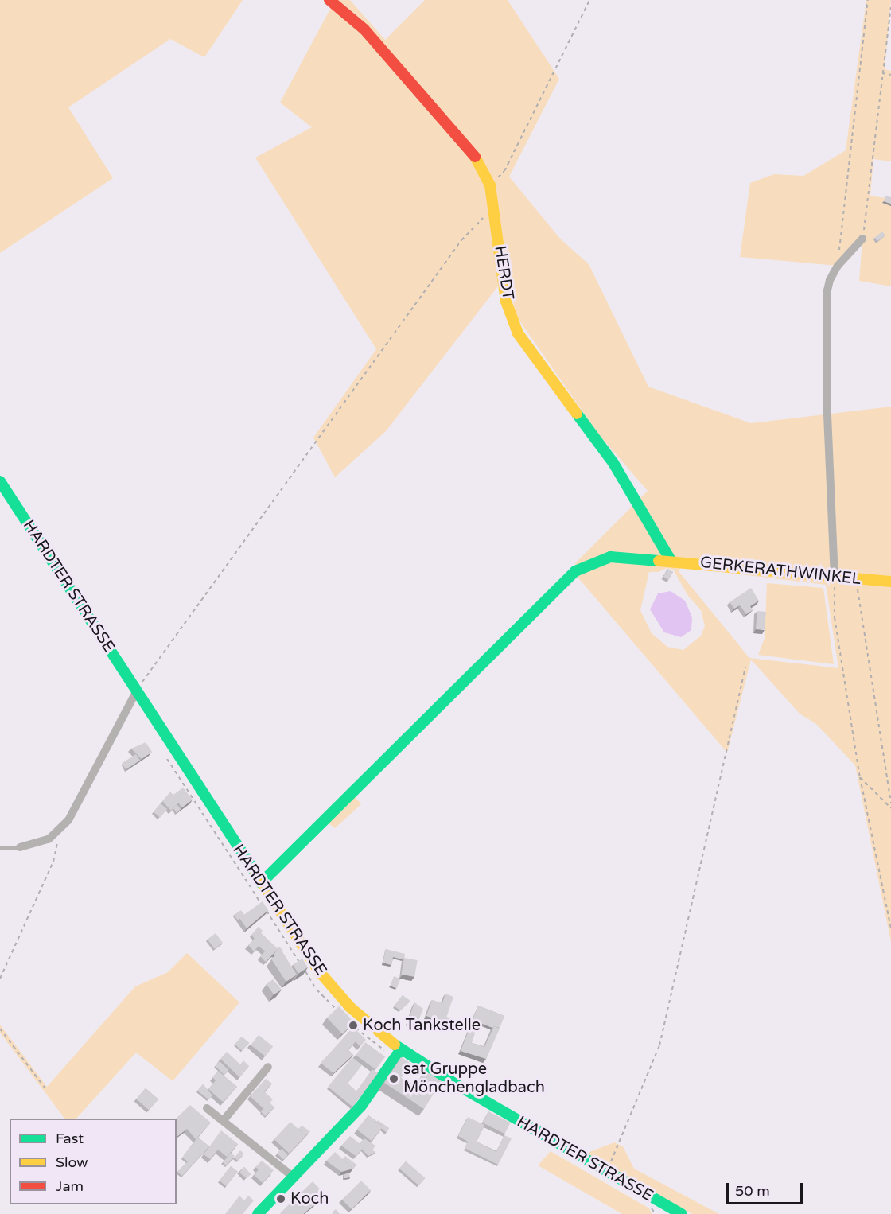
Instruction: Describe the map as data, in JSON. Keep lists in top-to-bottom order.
{
  "streets": {
    "street": ["HERDT", "GERKERATHWINKEL", "HARDTER STRASSE"]
  },
  "crossings": [
    ["HERDT", "GERKERATHWINKEL"],
    ["GERKERATHWINKEL", "HARDTER STRASSE"]
  ],
  "places": ["Koch Tankstelle", "sat Gruppe Mönchengladbach", "Koch"],
  "legend": ["Fast", "Slow", "Jam"],
  "scale_bar": "50 m"
}
